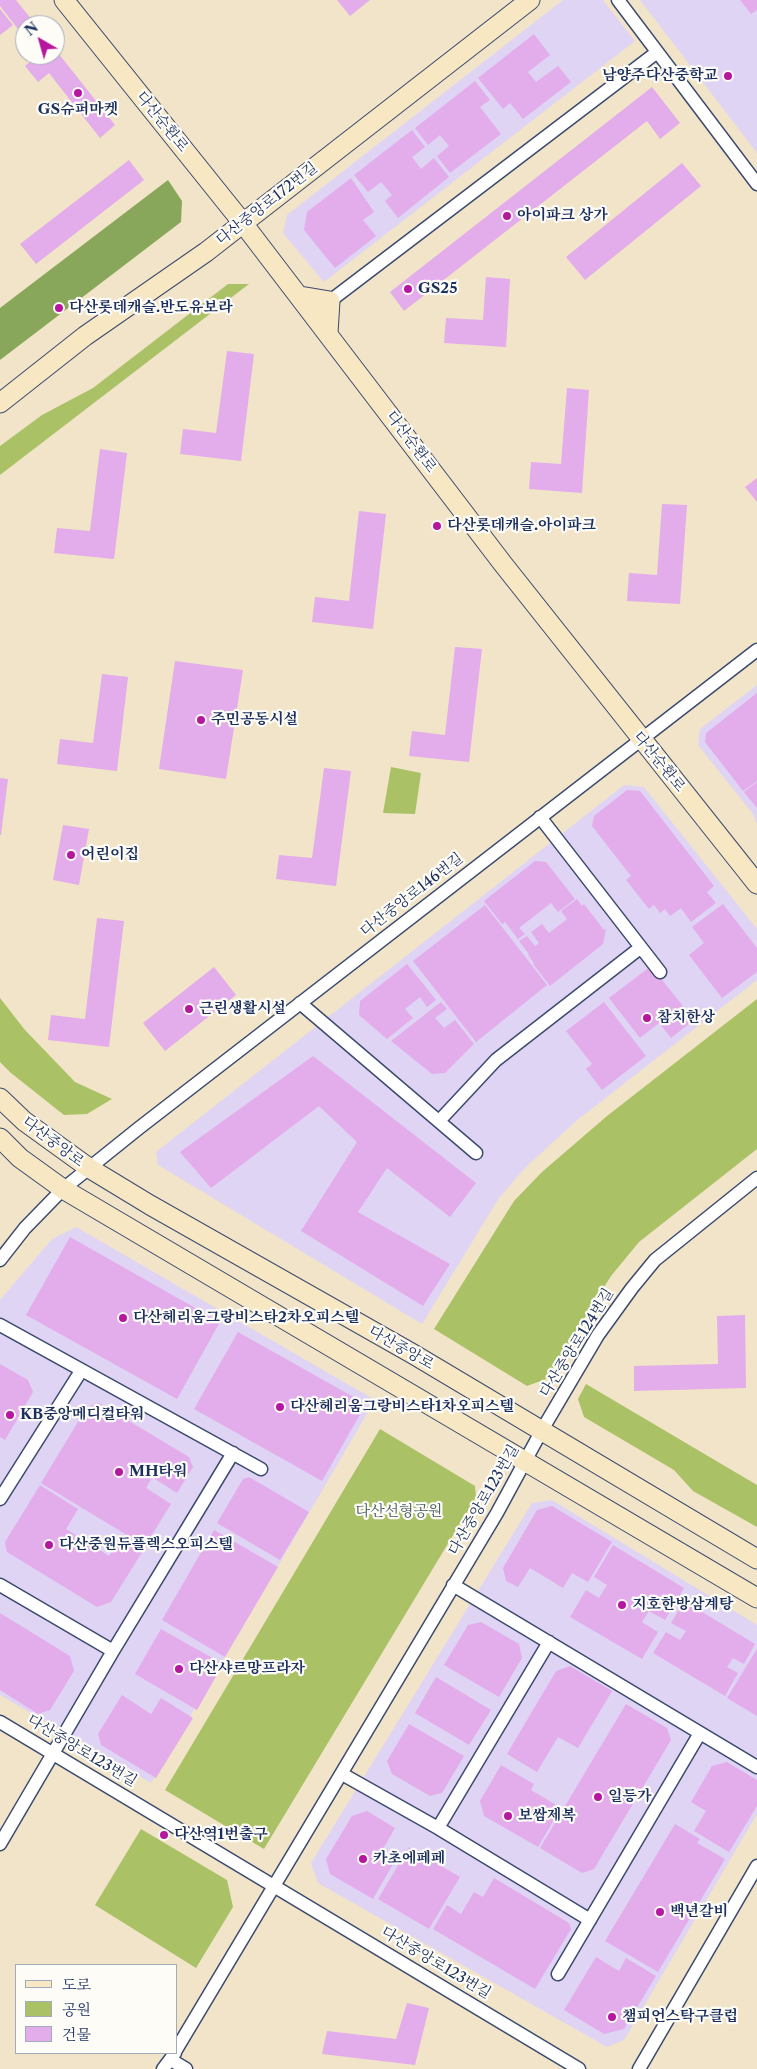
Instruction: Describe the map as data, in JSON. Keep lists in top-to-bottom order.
{
  "streets": {
    "street": [
      "다산순환로",
      "다산중앙로172번길",
      "다산중앙로146번길",
      "다산중앙로",
      "다산중앙로124번길",
      "다산중앙로123번길"
    ]
  },
  "crossings": [
    ["다산순환로", "다산중앙로172번길"],
    ["다산순환로", "다산중앙로146번길"],
    ["다산중앙로146번길", "다산중앙로"],
    ["다산중앙로", "다산중앙로124번길"],
    ["다산중앙로", "다산중앙로123번길"],
    ["다산중앙로124번길", "다산중앙로123번길"]
  ],
  "parks": ["다산선형공원"],
  "places": [
    "남양주다산중학교",
    "GS슈퍼마켓",
    "아이파크 상가",
    "GS25",
    "다산롯데캐슬.반도유보라",
    "다산롯데캐슬.아이파크",
    "주민공동시설",
    "어린이집",
    "근린생활시설",
    "참치한상",
    "다산헤리움그랑비스타2차오피스텔",
    "다산헤리움그랑비스타1차오피스텔",
    "KB중앙메디컬타워",
    "MH타워",
    "다산중원듀플렉스오피스텔",
    "지호한방삼계탕",
    "다산샤르망프라자",
    "일등가",
    "보쌈제복",
    "다산역1번출구",
    "카초에페페",
    "백년갈비",
    "챔피언스탁구클럽"
  ],
  "legend": ["도로", "공원", "건물"],
  "north": "top left"
}
